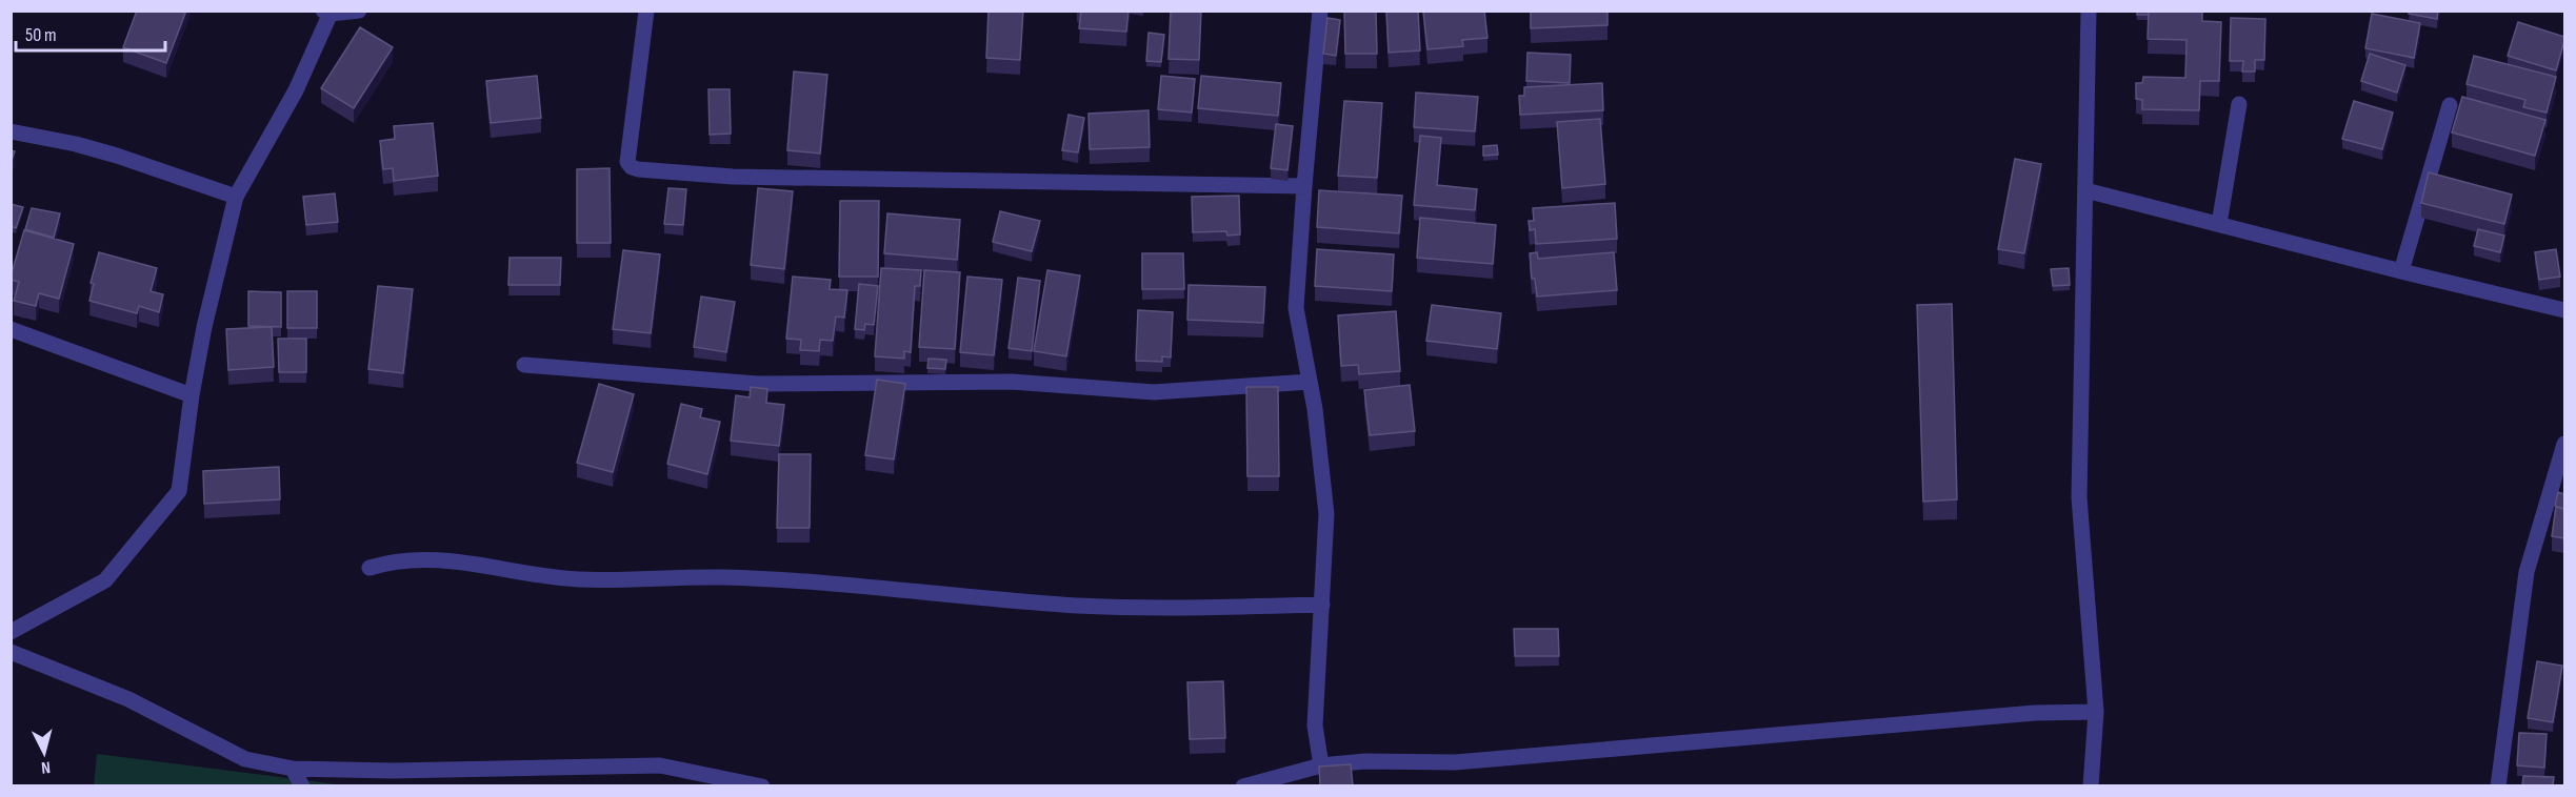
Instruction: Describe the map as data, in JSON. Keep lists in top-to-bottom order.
{
  "scale_bar": "50 m",
  "north": "bottom"
}
